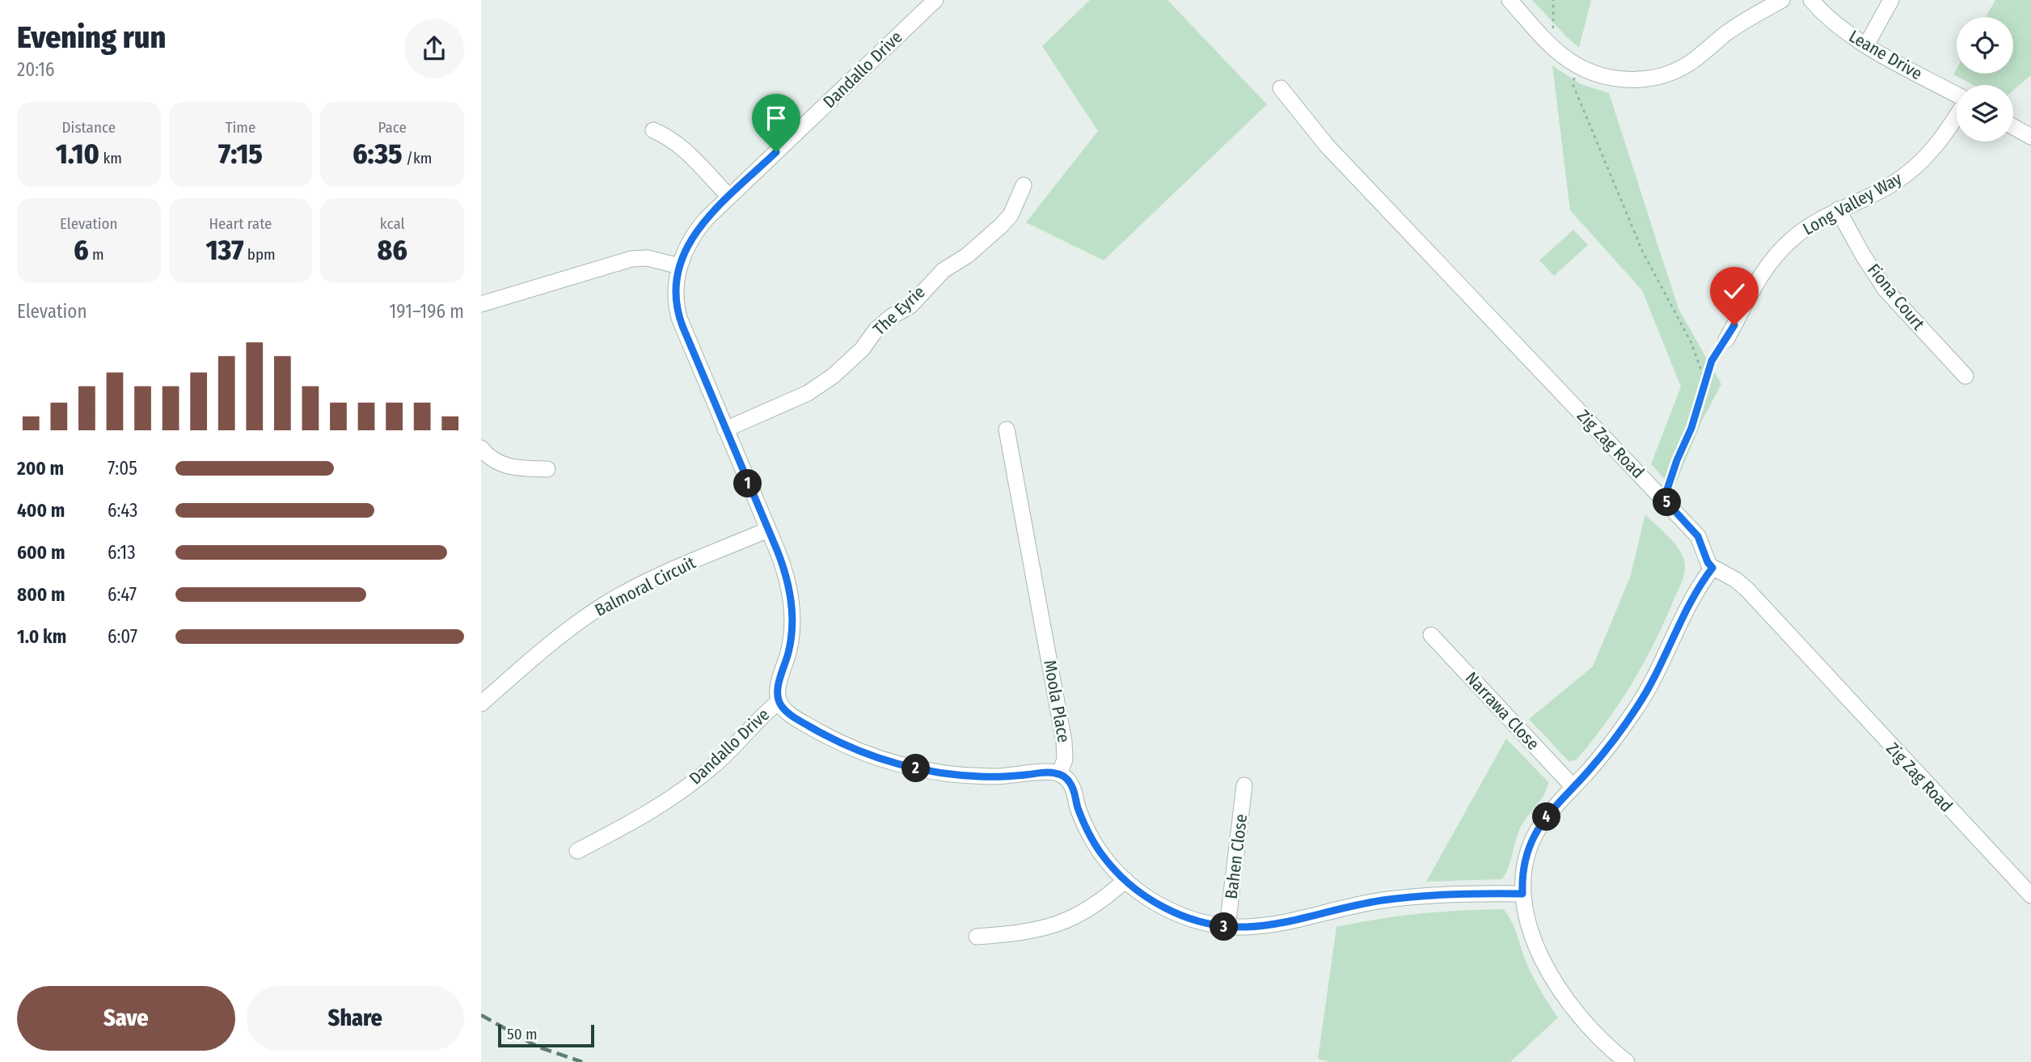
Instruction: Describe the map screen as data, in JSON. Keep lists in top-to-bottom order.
{
  "streets": {
    "street": [
      "Leane Drive",
      "Dandallo Drive",
      "Long Valley Way",
      "Fiona Court",
      "The Eyrie",
      "Zig Zag Road",
      "Balmoral Circuit",
      "Moola Place",
      "Narrawa Close",
      "Bahen Close"
    ]
  },
  "crossings": [
    ["Dandallo Drive", "The Eyrie"],
    ["Dandallo Drive", "Balmoral Circuit"],
    ["Long Valley Way", "Fiona Court"]
  ],
  "scale_bar": "50 m",
  "page": {
    "heading": ["Evening run", "20:16"],
    "stats": [
      ["Distance", "1.10 km"],
      ["Time", "7:15"],
      ["Pace", "6:35 /km"],
      ["Elevation", "6 m"],
      ["Heart rate", "137 bpm"],
      ["kcal", "86"]
    ],
    "chart": ["Elevation", "191–196 m"],
    "list": [
      {
        "name": "200 m",
        "note": "7:05"
      },
      {
        "name": "400 m",
        "note": "6:43"
      },
      {
        "name": "600 m",
        "note": "6:13"
      },
      {
        "name": "800 m",
        "note": "6:47"
      },
      {
        "name": "1.0 km",
        "note": "6:07"
      }
    ],
    "pins": [
      "1",
      "5",
      "2",
      "4",
      "3"
    ],
    "buttons": ["Save", "Share"],
    "scale": "50 m"
  }
}
